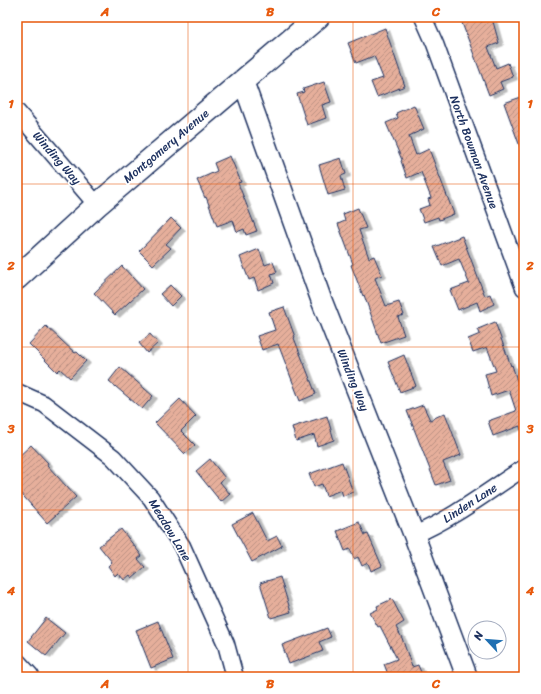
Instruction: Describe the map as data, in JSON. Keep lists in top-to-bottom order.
{
  "streets": {
    "main road": ["Montgomery Avenue"],
    "street": [
      "North Bowman Avenue",
      "Winding Way",
      "Linden Lane",
      "Meadow Lane"
    ]
  },
  "crossings": [
    ["Montgomery Avenue", "Winding Way"],
    ["Winding Way", "Linden Lane"]
  ],
  "north": "top left",
  "grid": {
    "columns": ["A", "B", "C"],
    "rows": [
      "1",
      "2",
      "3",
      "4"
    ]
  }
}
